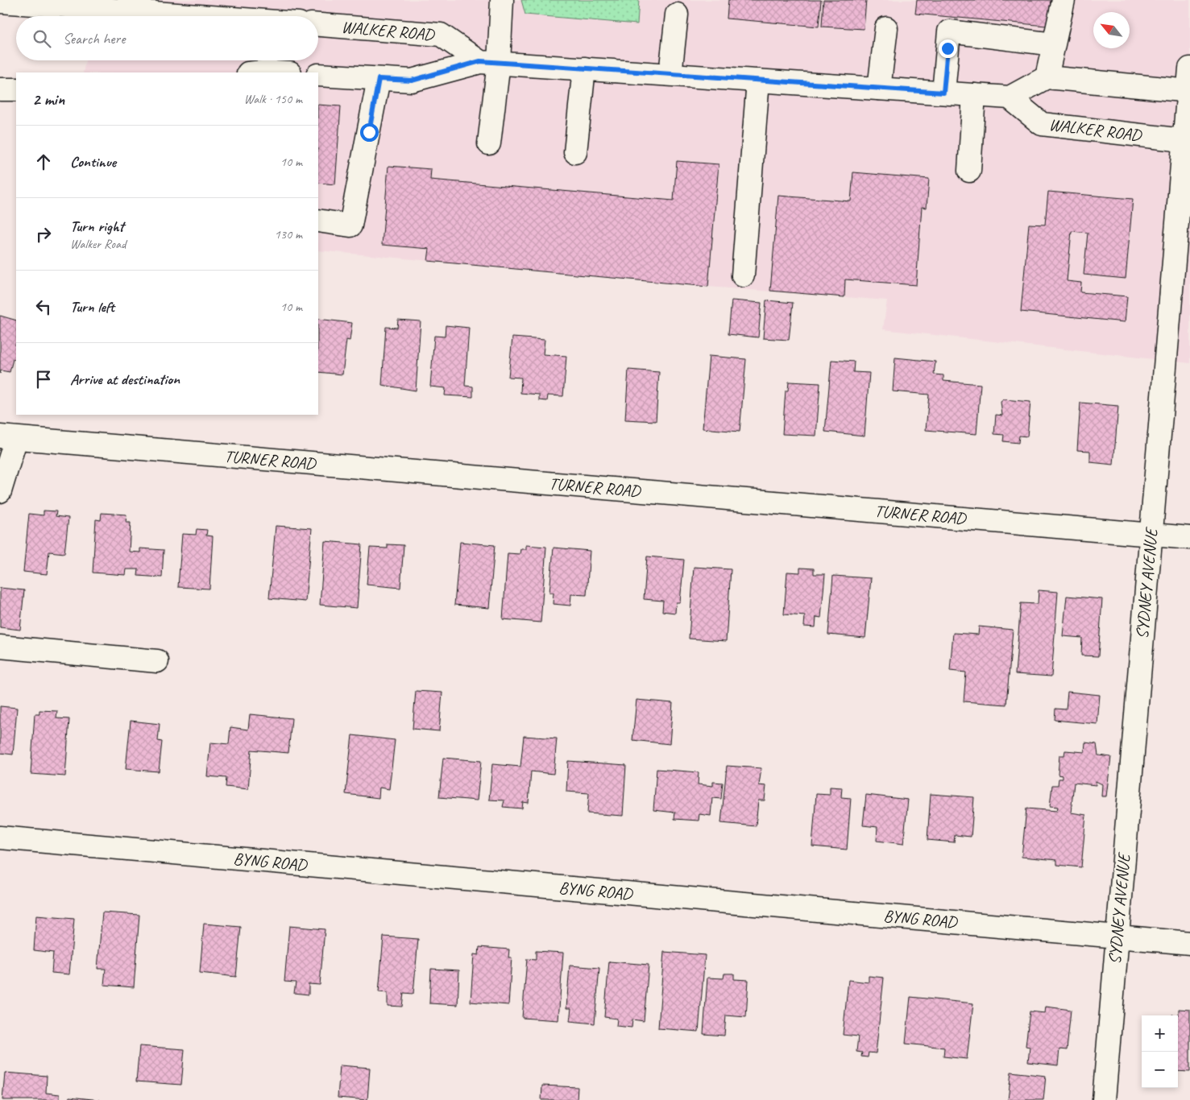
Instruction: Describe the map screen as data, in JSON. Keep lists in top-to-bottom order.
{
  "streets": {
    "street": [
      "WALKER ROAD",
      "TURNER ROAD",
      "SYDNEY AVENUE",
      "BYNG ROAD"
    ]
  },
  "crossings": [
    ["WALKER ROAD", "SYDNEY AVENUE"],
    ["TURNER ROAD", "SYDNEY AVENUE"],
    ["SYDNEY AVENUE", "BYNG ROAD"]
  ],
  "north": "top left",
  "page": {
    "search": "Search here",
    "heading": ["2 min", "Walk · 150 m"],
    "list": [
      ["Continue", "10 m"],
      ["Turn right", "Walker Road", "130 m"],
      ["Turn left", "10 m"],
      "Arrive at destination"
    ],
    "map_buttons": ["+", "−"]
  }
}
